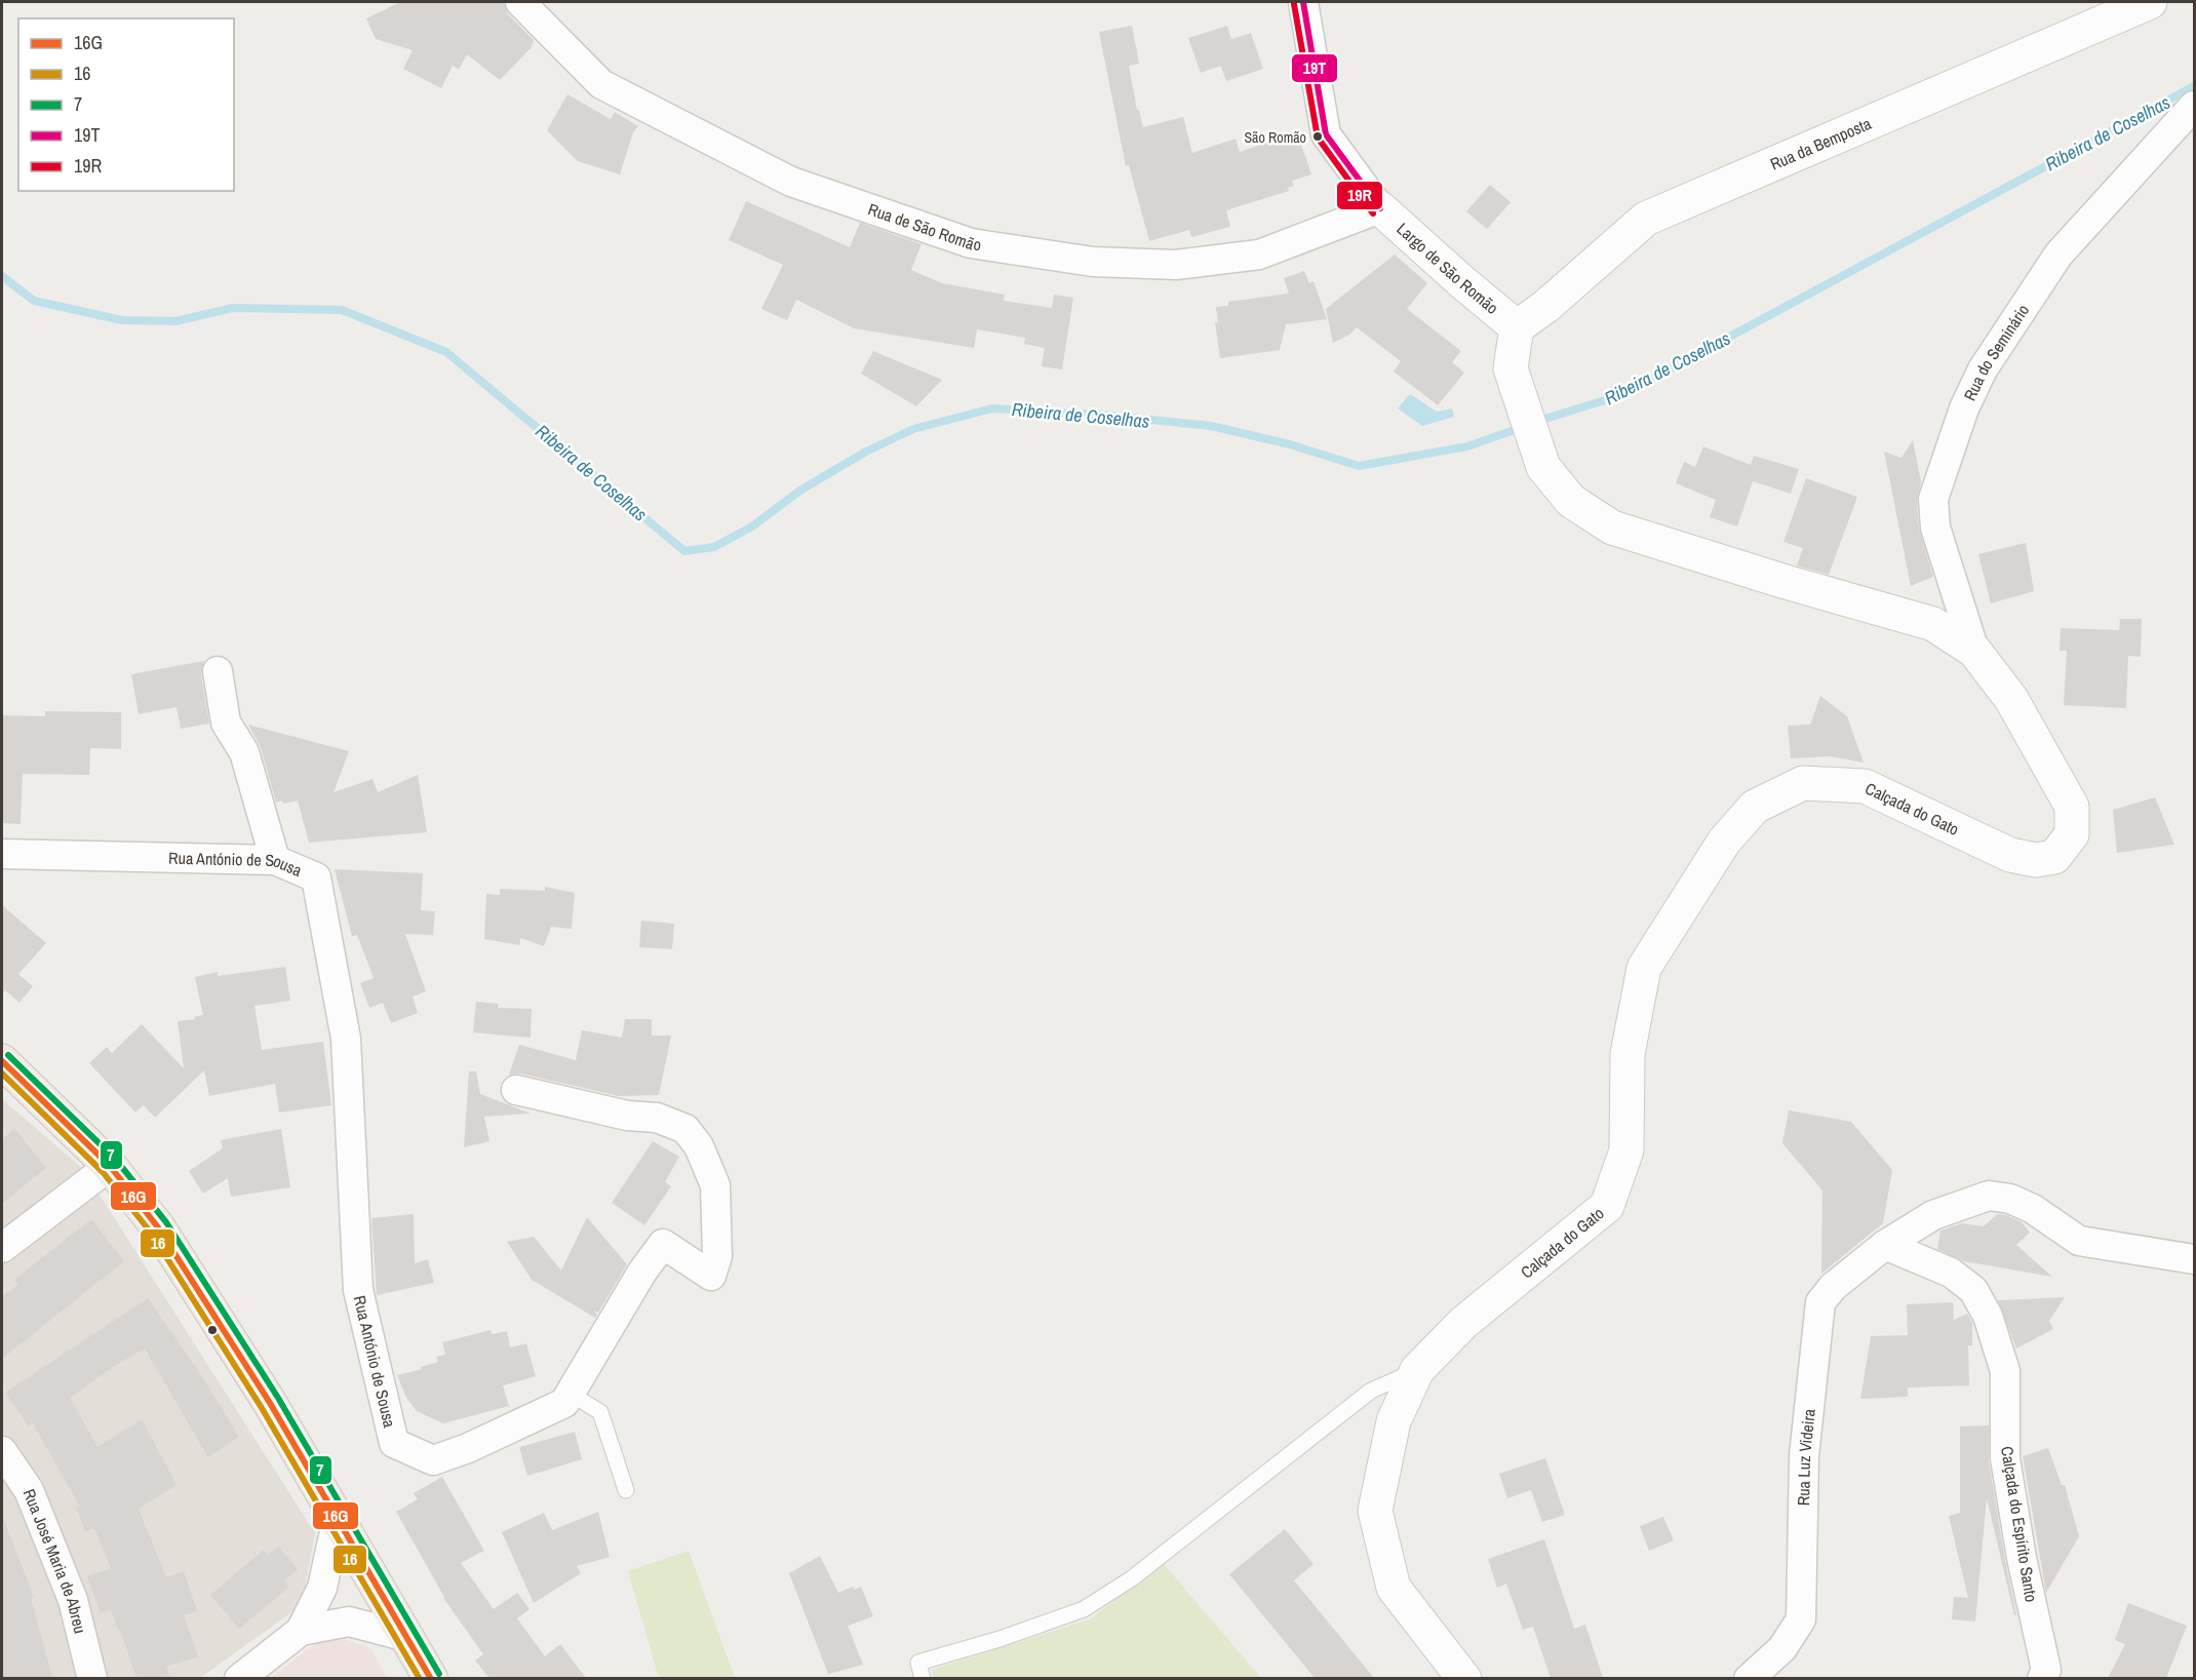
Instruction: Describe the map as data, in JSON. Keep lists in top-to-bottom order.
{
  "streets": {
    "street": [
      "Rua da Bemposta",
      "Rua de São Romão",
      "Largo de São Romão",
      "Rua do Seminário",
      "Calçada do Gato",
      "Rua António de Sousa",
      "Rua Luz Videira",
      "Calçada do Espírito Santo",
      "Rua José Maria de Abreu"
    ]
  },
  "crossings": [
    ["Rua da Bemposta", "Largo de São Romão"],
    ["Rua da Bemposta", "Calçada do Gato"],
    ["Rua de São Romão", "Largo de São Romão"],
    ["Largo de São Romão", "Calçada do Gato"],
    ["Rua do Seminário", "Calçada do Gato"],
    ["Rua Luz Videira", "Calçada do Espírito Santo"]
  ],
  "water": ["Ribeira de Coselhas"],
  "places": ["São Romão"],
  "lines": [
    "transit line 19T",
    "transit line 19R",
    "transit line 7",
    "transit line 16G",
    "transit line 16"
  ],
  "legend": [
    "16G",
    "16",
    "7",
    "19T",
    "19R"
  ]
}
